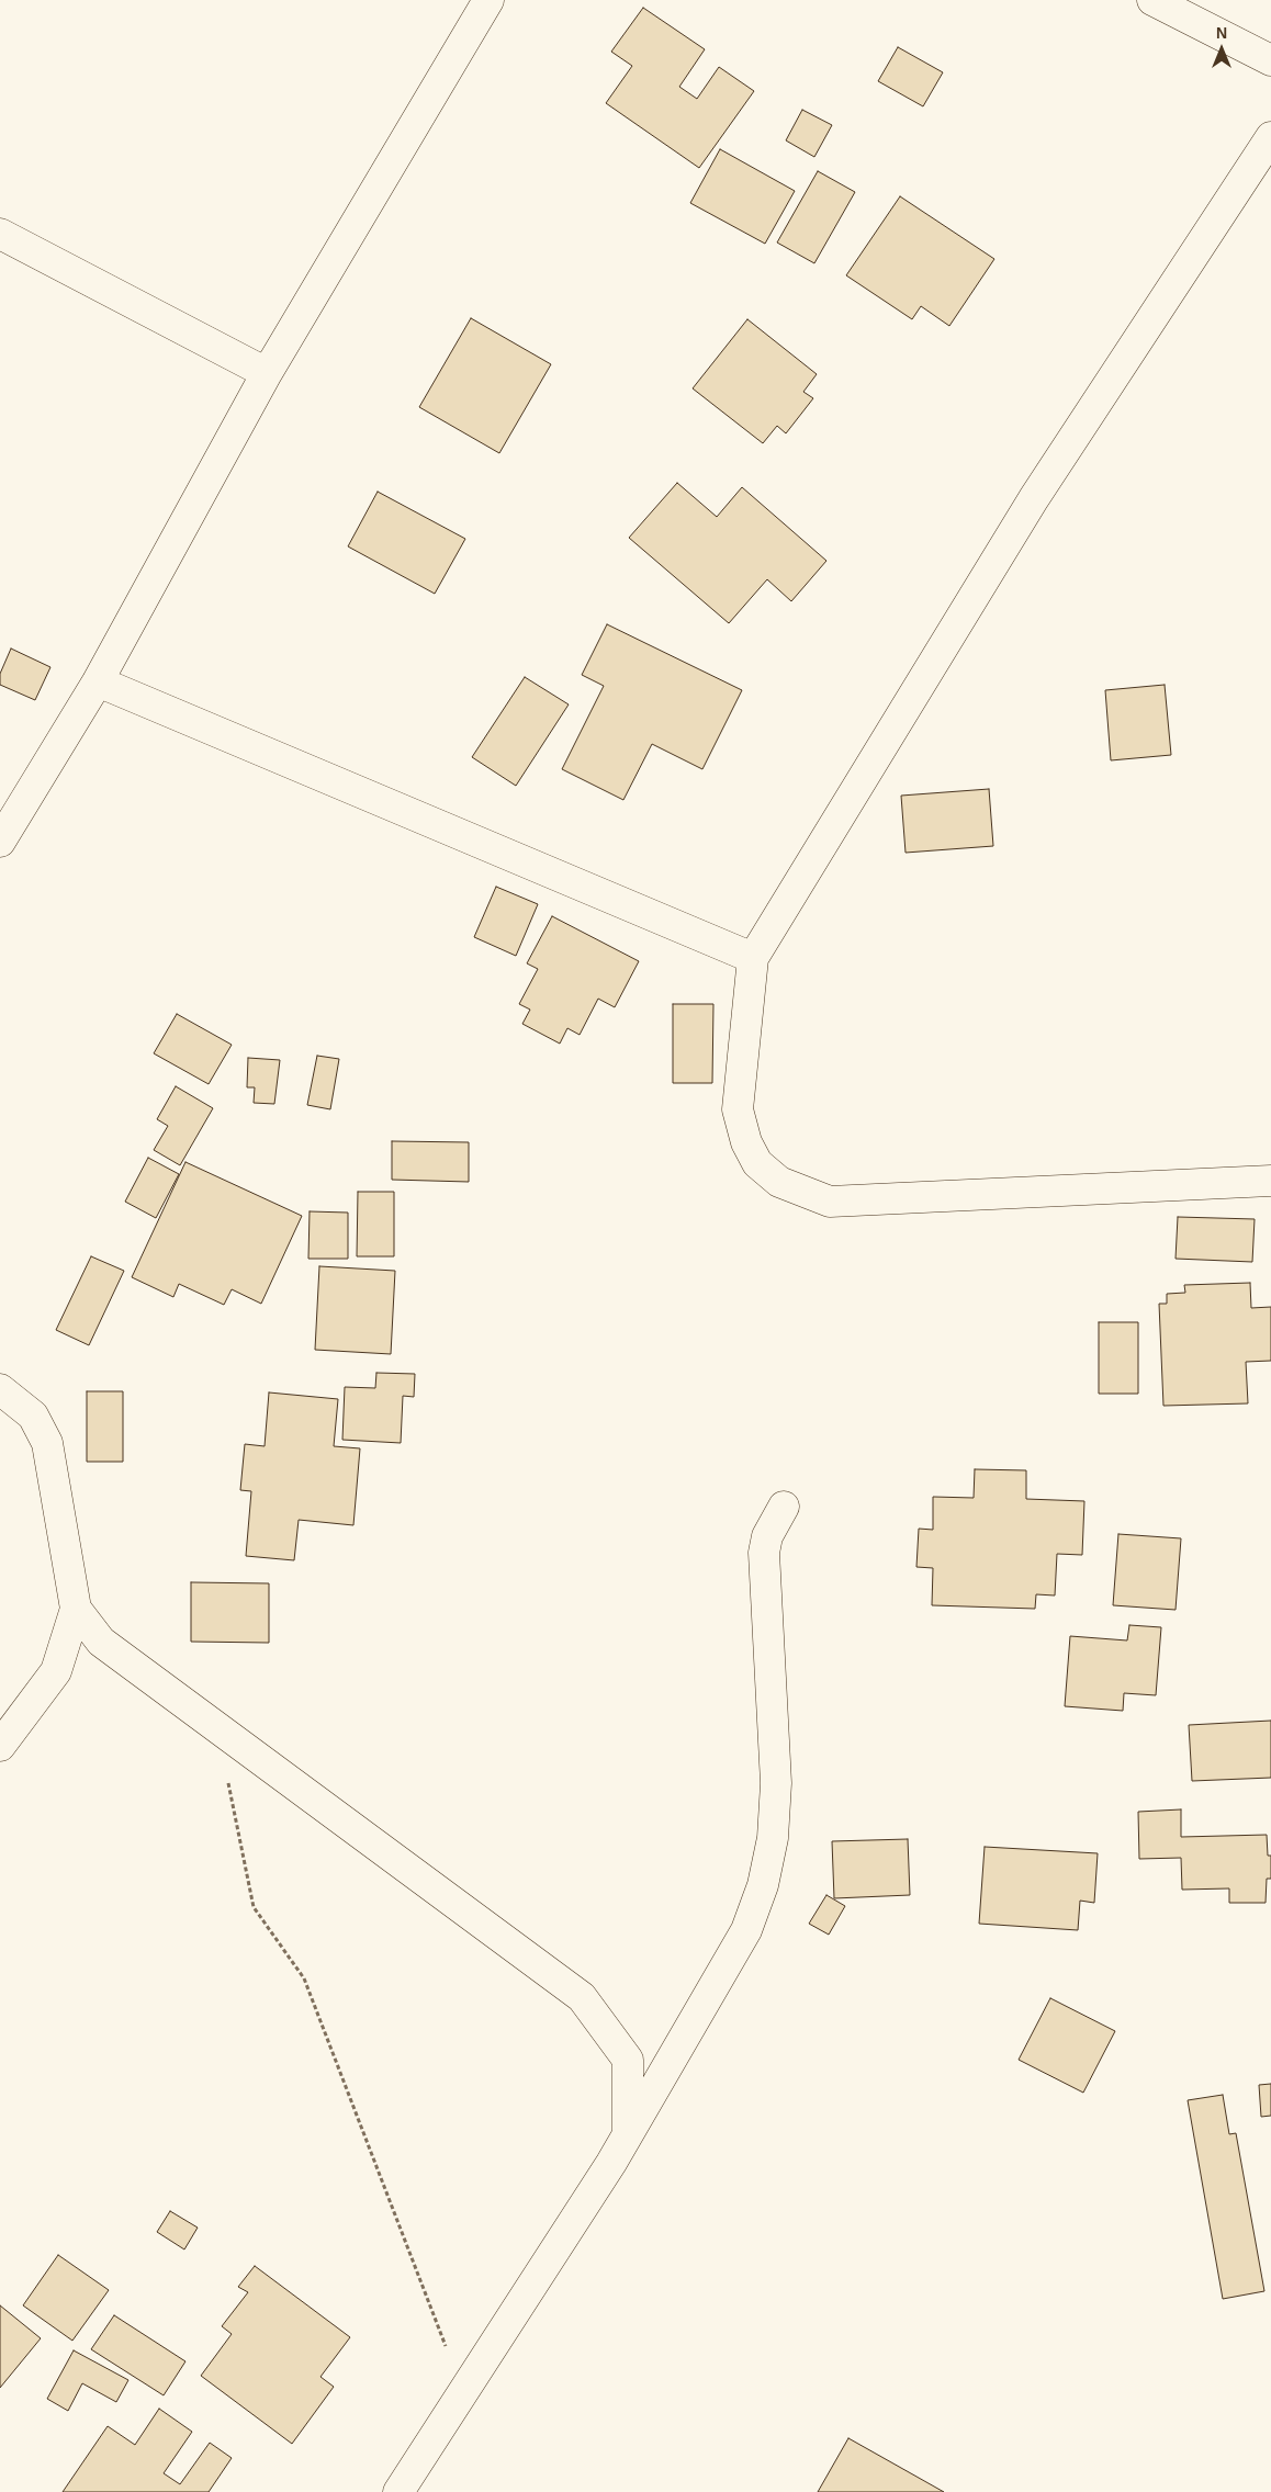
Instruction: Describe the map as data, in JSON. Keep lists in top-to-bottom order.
{
  "north": "top"
}
